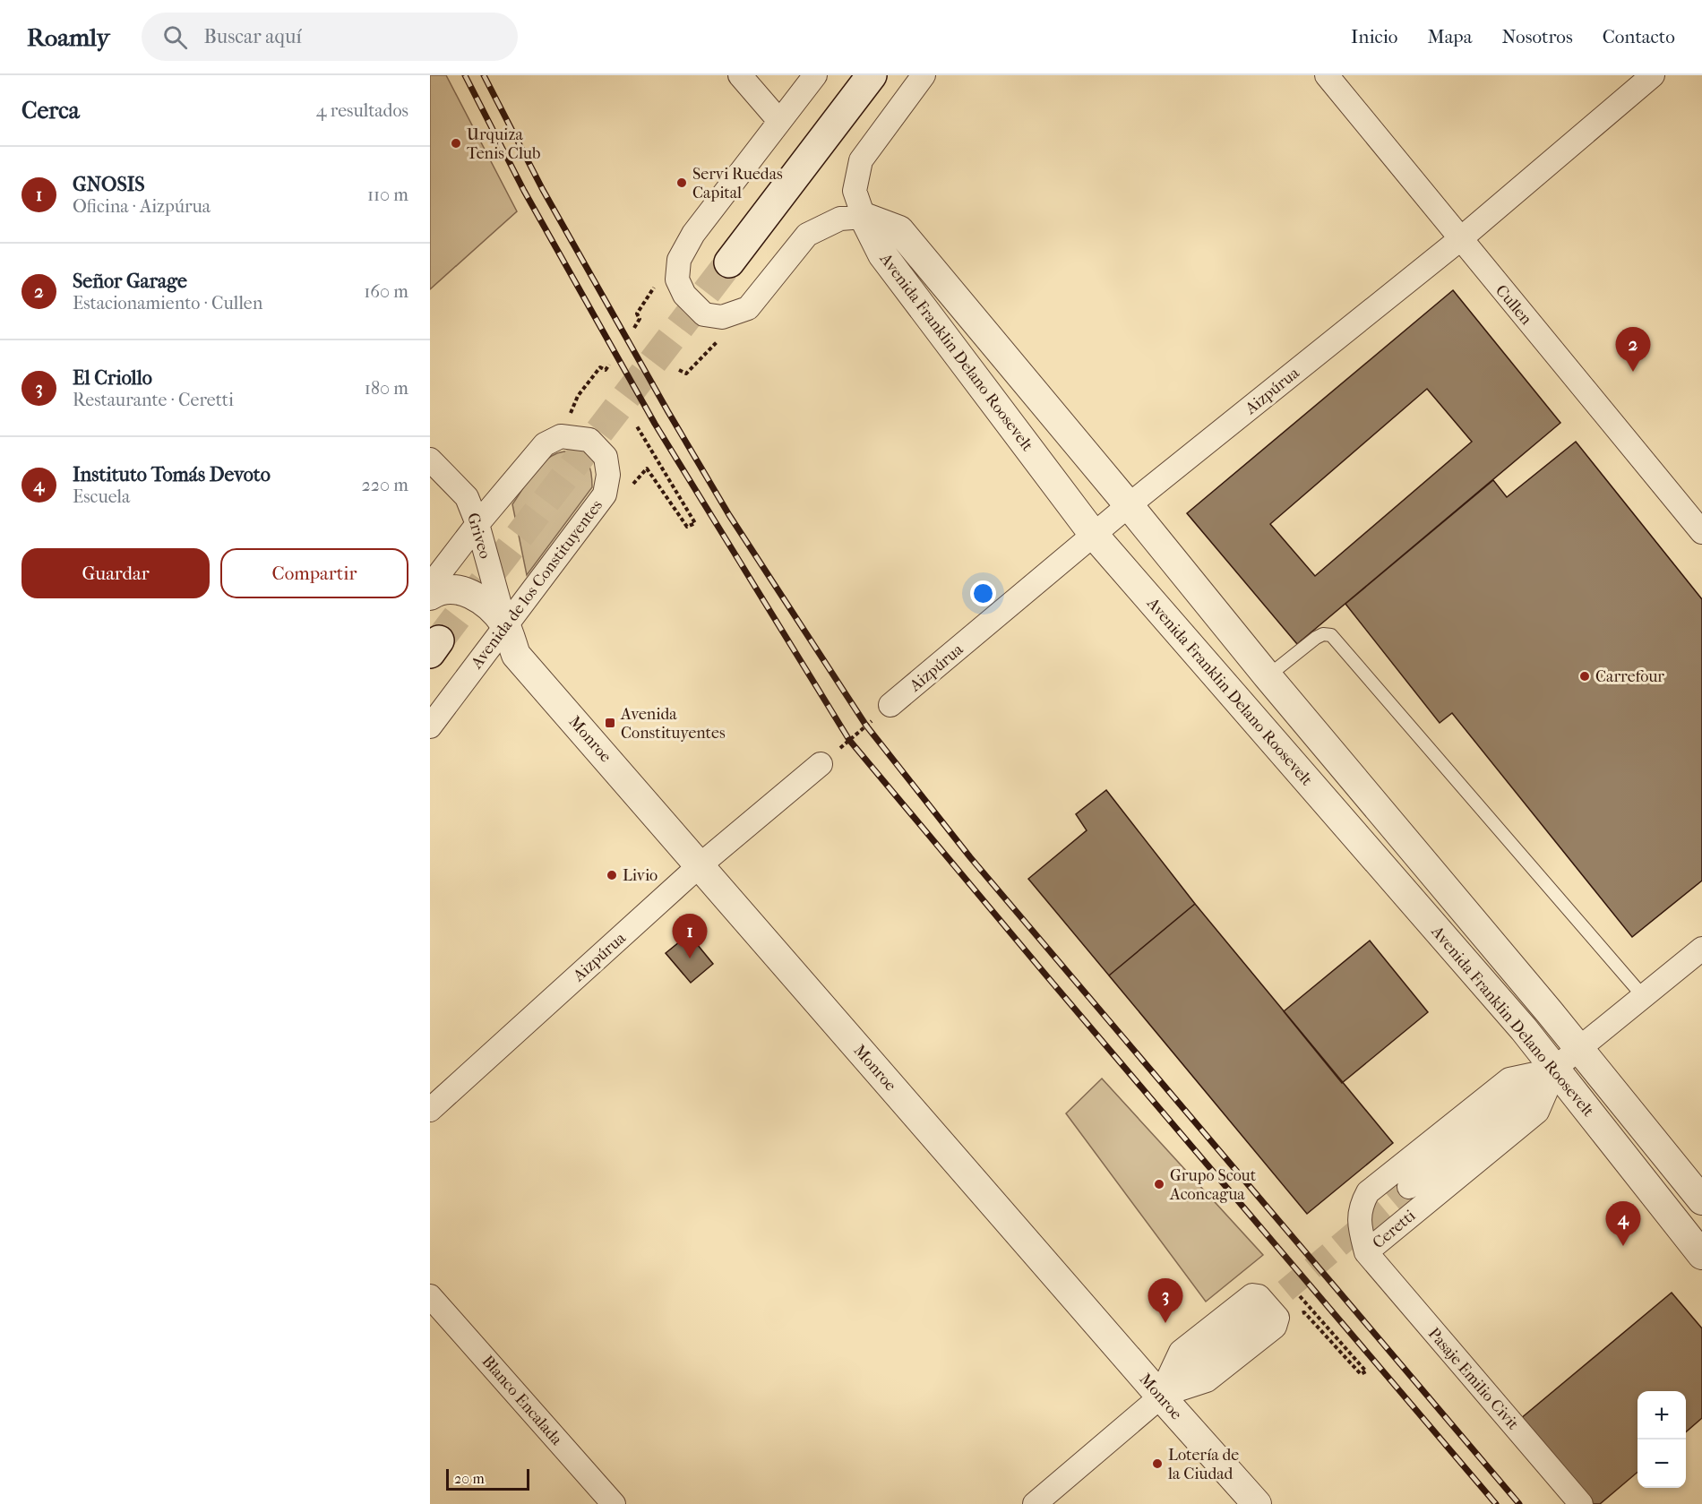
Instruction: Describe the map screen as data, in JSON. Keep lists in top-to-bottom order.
{
  "streets": {
    "street": [
      "Cullen",
      "Avenida Franklin Delano Roosevelt",
      "Aizpúrua",
      "Griveo",
      "Avenida de los Constituyentes",
      "Monroe",
      "Ceretti",
      "Pasaje Emilio Civit",
      "Blanco Encalada"
    ]
  },
  "crossings": [
    ["Cullen", "Aizpúrua"],
    ["Avenida Franklin Delano Roosevelt", "Aizpúrua"],
    ["Avenida Franklin Delano Roosevelt", "Ceretti"],
    ["Aizpúrua", "Monroe"],
    ["Griveo", "Avenida de los Constituyentes"],
    ["Griveo", "Monroe"],
    ["Avenida de los Constituyentes", "Monroe"],
    ["Ceretti", "Pasaje Emilio Civit"]
  ],
  "places": {
    "other": [
      "Urquiza Tenis Club",
      "Servi Ruedas Capital",
      "Carrefour",
      "Livio",
      "Grupo Scout Aconcagua",
      "Lotería de la Ciudad"
    ],
    "transit": ["Avenida Constituyentes"]
  },
  "scale_bar": "20 m",
  "page": {
    "header": "Roamly",
    "search": "Buscar aquí",
    "nav": [
      "Inicio",
      "Mapa",
      "Nosotros",
      "Contacto"
    ],
    "heading": ["Cerca", "4 resultados"],
    "list": [
      {
        "mark": "1",
        "name": "GNOSIS",
        "note": "Oficina · Aizpúrua",
        "value": "110 m"
      },
      {
        "mark": "2",
        "name": "Señor Garage",
        "note": "Estacionamiento · Cullen",
        "value": "160 m"
      },
      {
        "mark": "3",
        "name": "El Criollo",
        "note": "Restaurante · Ceretti",
        "value": "180 m"
      },
      {
        "mark": "4",
        "name": "Instituto Tomás Devoto",
        "note": "Escuela",
        "value": "220 m"
      }
    ],
    "pins": [
      "2",
      "1",
      "4",
      "3"
    ],
    "buttons": ["Guardar", "Compartir"],
    "map_buttons": ["+", "−"],
    "scale": "20 m"
  }
}
